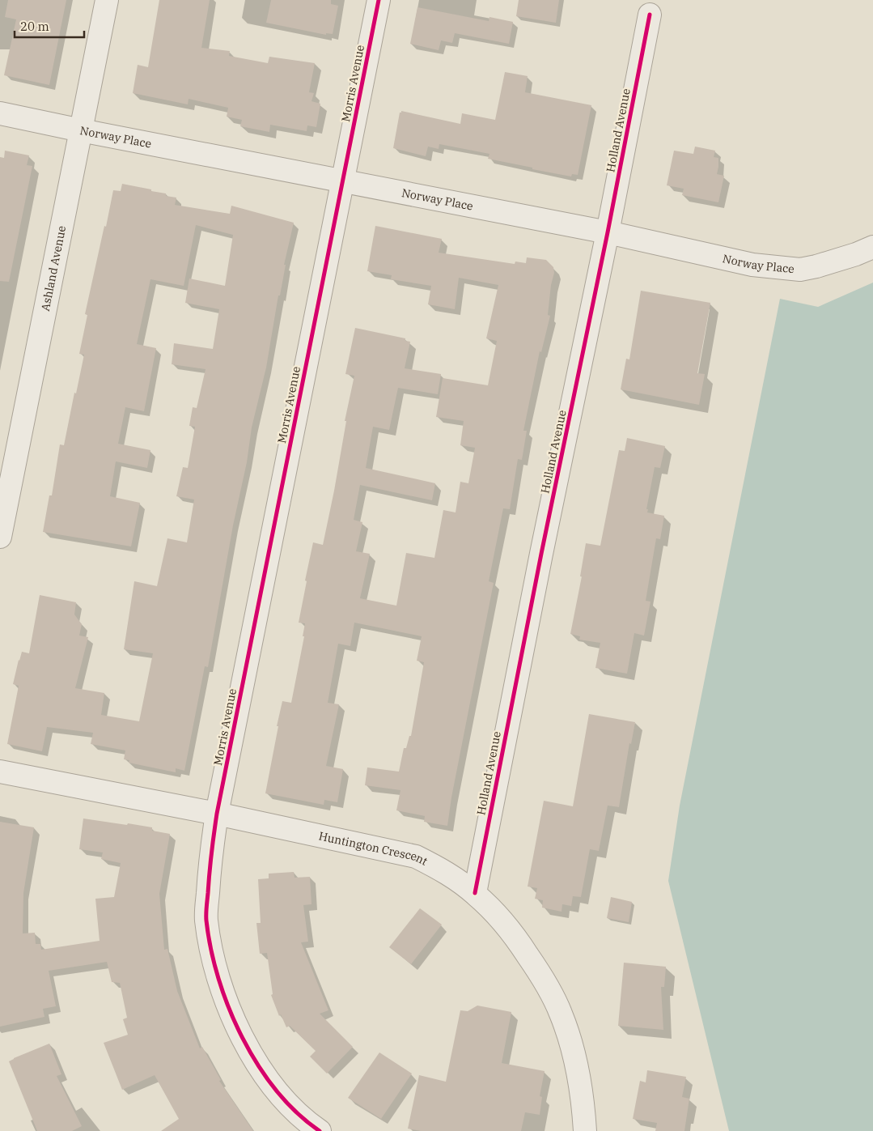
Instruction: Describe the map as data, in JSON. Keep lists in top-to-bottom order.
{
  "streets": {
    "street": [
      "Morris Avenue",
      "Holland Avenue",
      "Norway Place",
      "Ashland Avenue",
      "Huntington Crescent"
    ]
  },
  "crossings": [
    ["Morris Avenue", "Norway Place"],
    ["Morris Avenue", "Huntington Crescent"],
    ["Holland Avenue", "Norway Place"],
    ["Holland Avenue", "Huntington Crescent"],
    ["Norway Place", "Ashland Avenue"]
  ],
  "scale_bar": "20 m"
}
